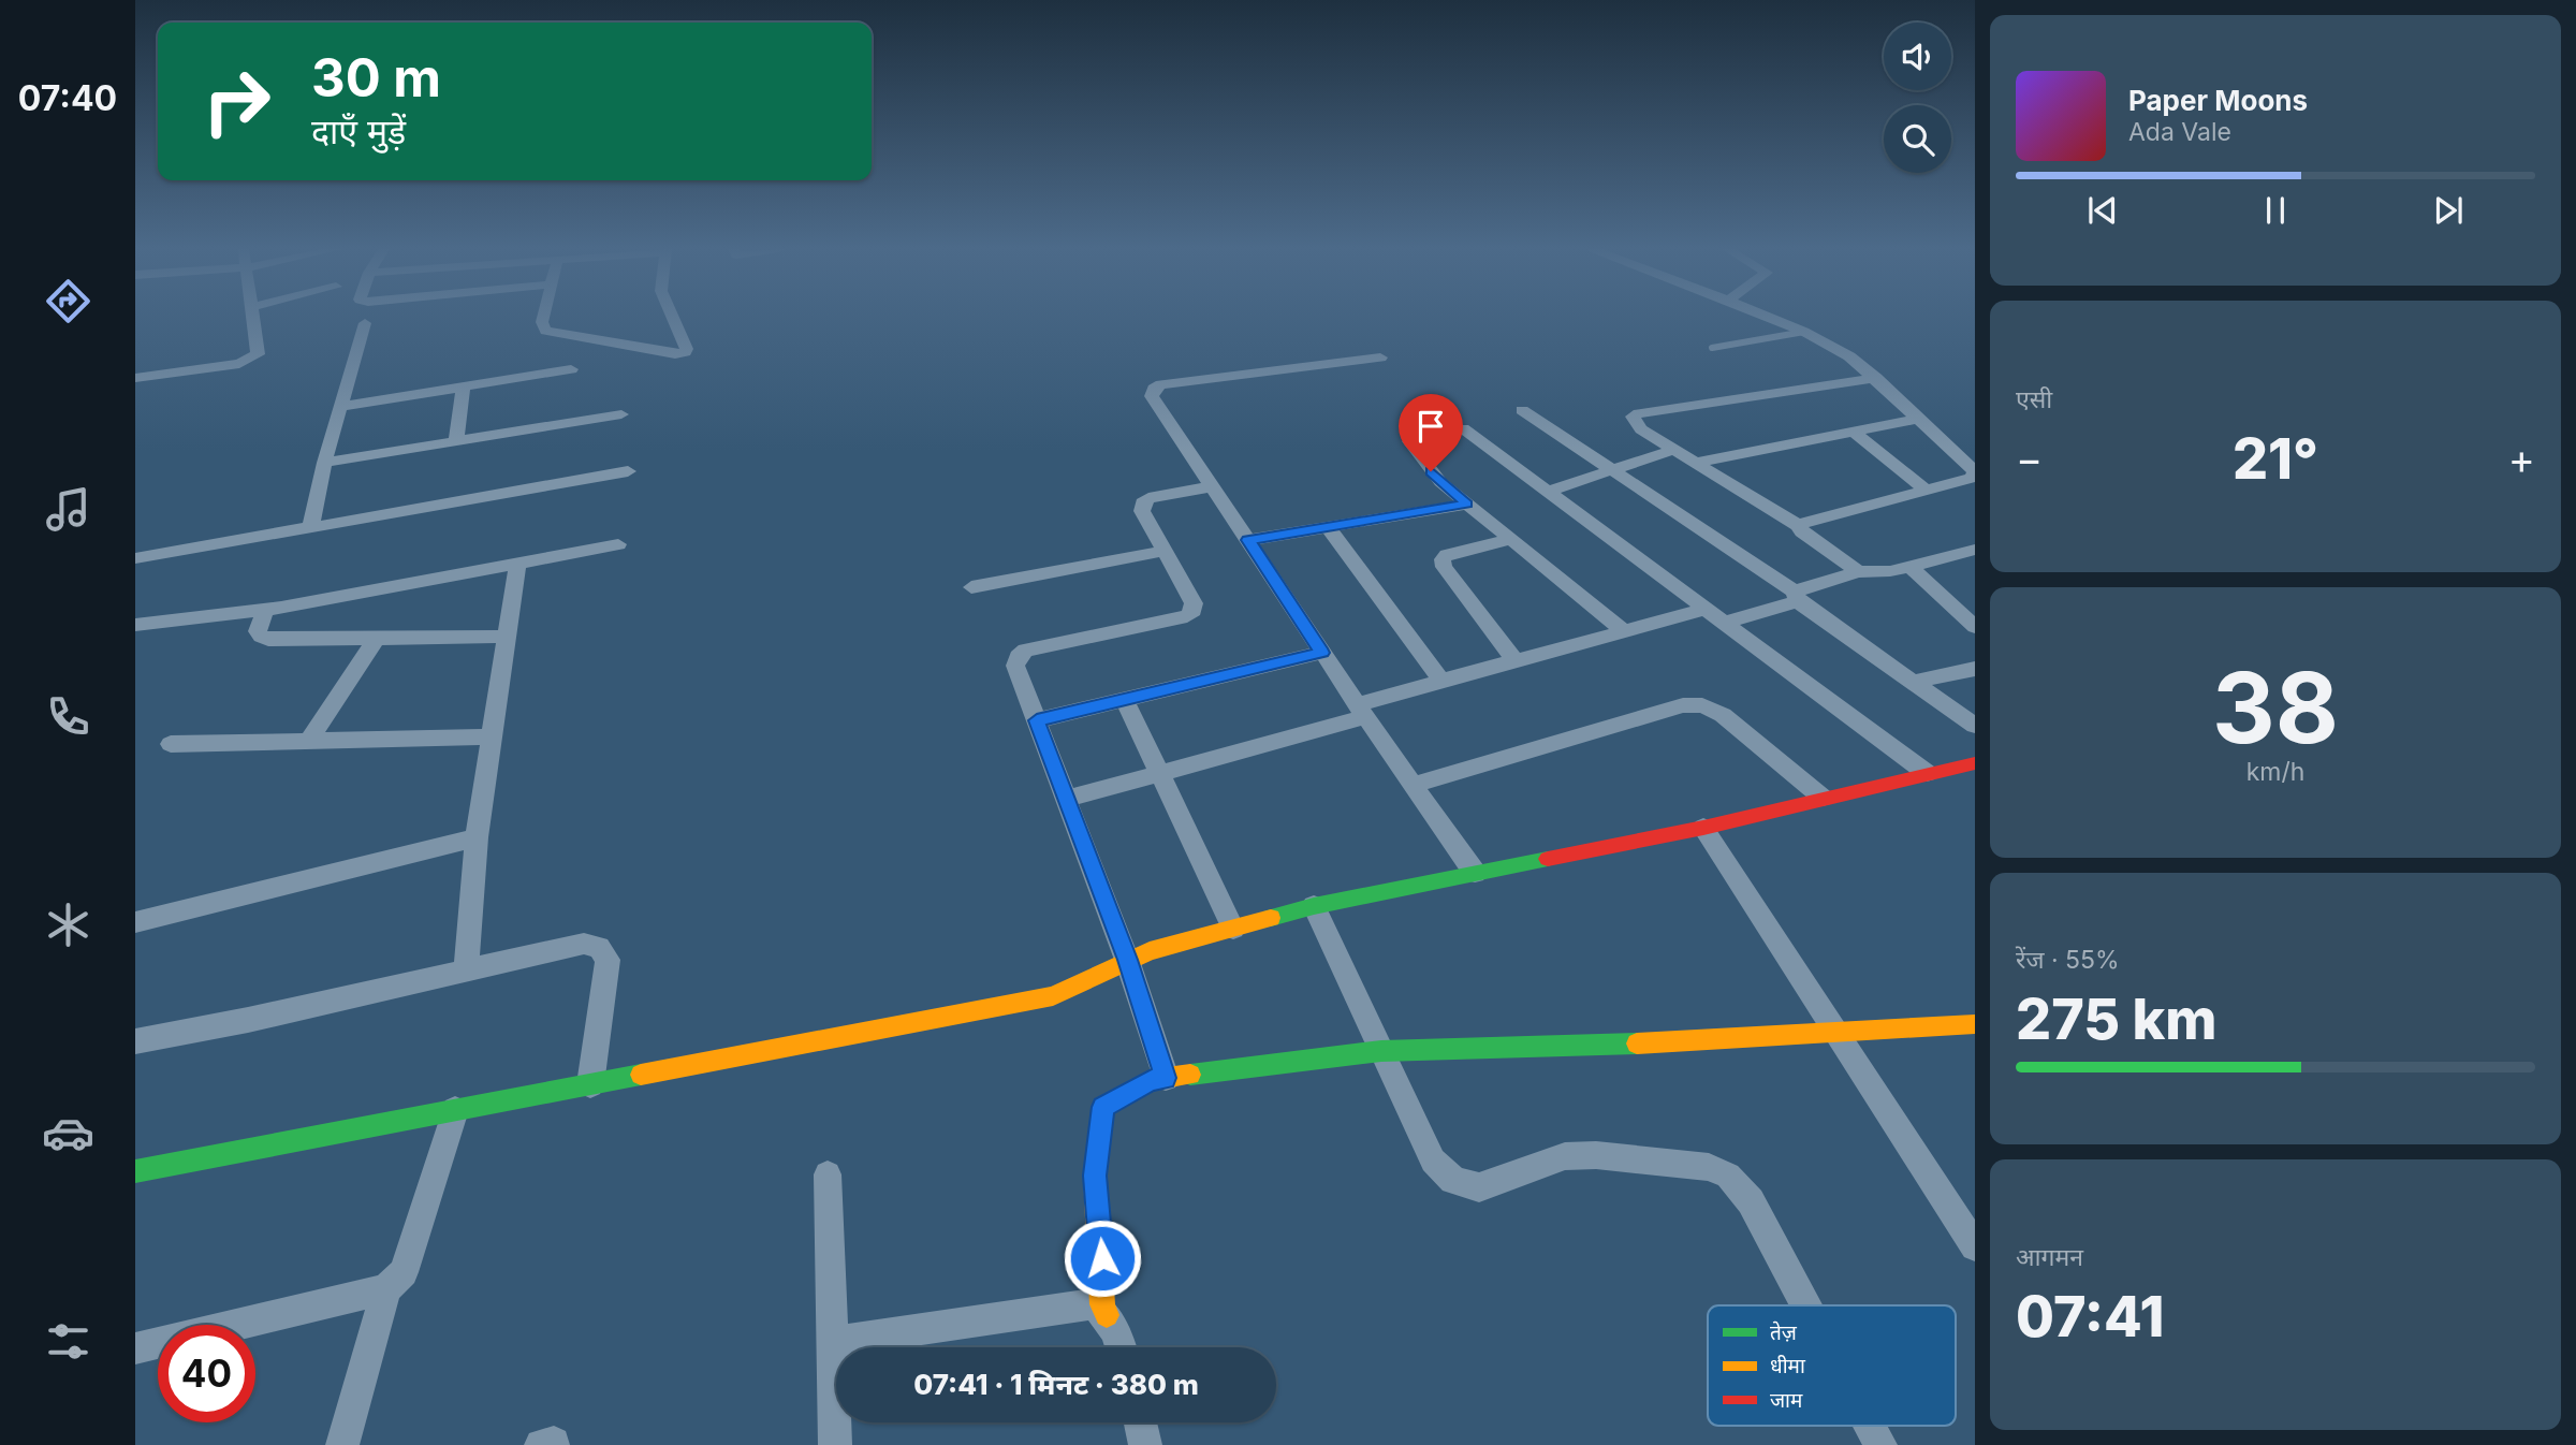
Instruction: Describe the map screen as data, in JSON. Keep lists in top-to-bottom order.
{
  "legend": ["तेज़", "धीमा", "जाम"],
  "page": {
    "tabs": "07:40",
    "turn": ["30 m", "दाएँ मुड़ें"],
    "song": ["Paper Moons", "Ada Vale"],
    "tile": [
      "एसी",
      ["38", "km/h"],
      ["रेंज · 55%", "275 km"],
      ["आगमन", "07:41"]
    ],
    "heat": ["−", "21°", "+"],
    "limit": "40",
    "trip": "07:41 · 1 मिनट · 380 m"
  }
}
